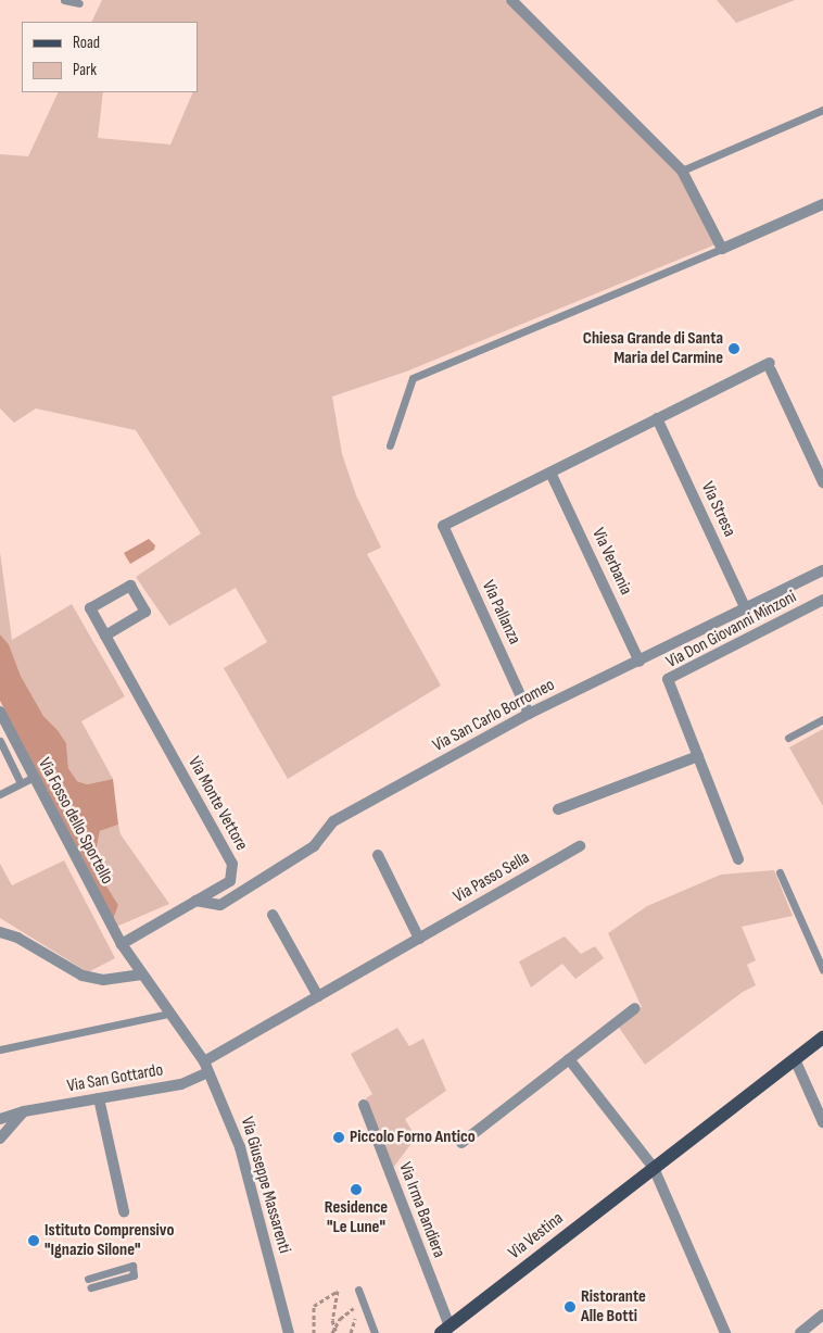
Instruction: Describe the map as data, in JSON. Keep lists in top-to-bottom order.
{
  "streets": {
    "main road": ["Via Vestina"],
    "street": [
      "Via Stresa",
      "Via Verbania",
      "Via Pallanza",
      "Via Don Giovanni Minzoni",
      "Via San Carlo Borromeo",
      "Via Monte Vettore",
      "Via Fosso dello Sportello",
      "Via Passo Sella",
      "Via San Gottardo",
      "Via Giuseppe Massarenti",
      "Via Irma Bandiera"
    ]
  },
  "crossings": [
    ["Via Stresa", "Via San Carlo Borromeo"],
    ["Via Verbania", "Via Pallanza"],
    ["Via Verbania", "Via San Carlo Borromeo"],
    ["Via Pallanza", "Via San Carlo Borromeo"],
    ["Via San Carlo Borromeo", "Via Monte Vettore"],
    ["Via Monte Vettore", "Via Fosso dello Sportello"],
    ["Via Monte Vettore", "Via Giuseppe Massarenti"],
    ["Via Fosso dello Sportello", "Via Giuseppe Massarenti"],
    ["Via Passo Sella", "Via Giuseppe Massarenti"],
    ["Via San Gottardo", "Via Giuseppe Massarenti"],
    ["Via Irma Bandiera", "Via Vestina"]
  ],
  "places": [
    "Chiesa Grande di Santa Maria del Carmine",
    "Piccolo Forno Antico",
    "Residence \"Le Lune\"",
    "Istituto Comprensivo \"Ignazio Silone\"",
    "Ristorante Alle Botti"
  ],
  "legend": ["Road", "Park"]
}
